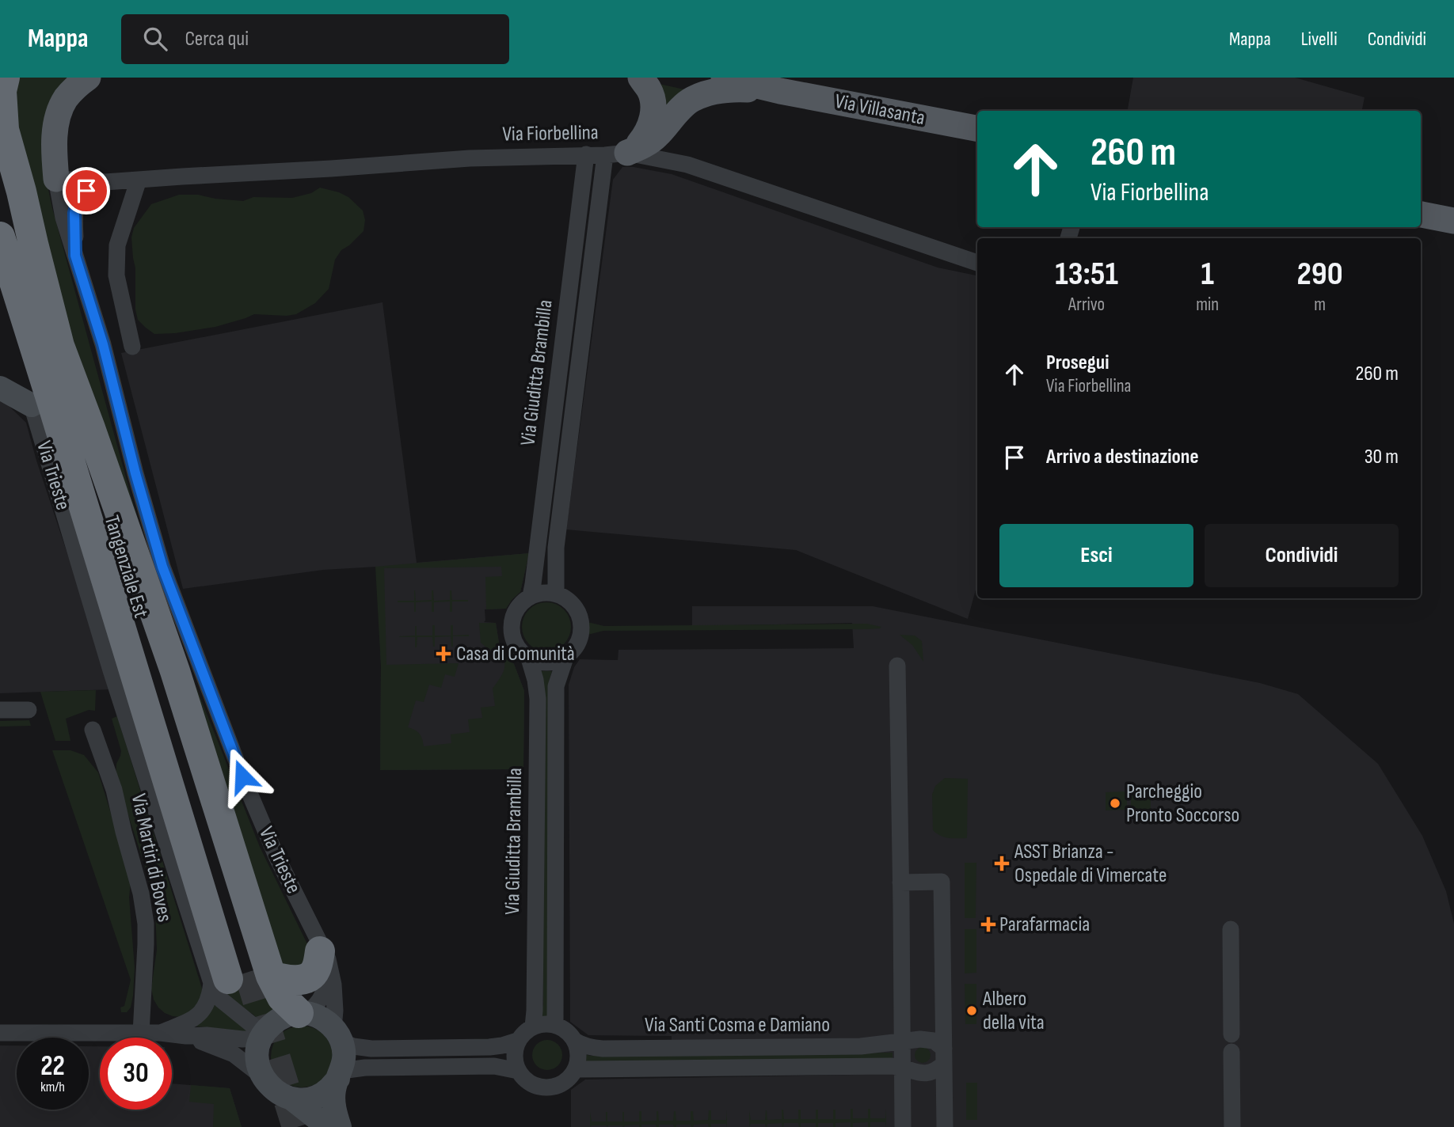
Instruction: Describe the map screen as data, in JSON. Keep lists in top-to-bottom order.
{
  "streets": {
    "highway": ["Tangenziale Est"],
    "main road": ["Via Villasanta"],
    "street": [
      "Via Fiorbellina",
      "Via Giuditta Brambilla",
      "Via Trieste",
      "Via Martiri di Boves",
      "Via Santi Cosma e Damiano"
    ]
  },
  "crossings": [
    ["Via Fiorbellina", "Via Giuditta Brambilla"],
    ["Via Fiorbellina", "Via Trieste"],
    ["Via Giuditta Brambilla", "Via Santi Cosma e Damiano"],
    ["Via Trieste", "Tangenziale Est"]
  ],
  "places": {
    "health": ["Casa di Comunità", "ASST Brianza - Ospedale di Vimercate", "Parafarmacia"],
    "other": ["Parcheggio Pronto Soccorso", "Albero della vita"]
  },
  "page": {
    "header": "Mappa",
    "search": "Cerca qui",
    "nav": ["Mappa", "Livelli", "Condividi"],
    "turn": ["260 m", "Via Fiorbellina"],
    "eta": [
      "13:51",
      "Arrivo",
      "1",
      "min",
      "290",
      "m"
    ],
    "list": [
      {
        "name": "Prosegui",
        "note": "Via Fiorbellina",
        "value": "260 m"
      },
      {
        "name": "Arrivo a destinazione",
        "value": "30 m"
      }
    ],
    "buttons": ["Esci", "Condividi"],
    "speed": "22 km/h",
    "limit": "30"
  }
}
